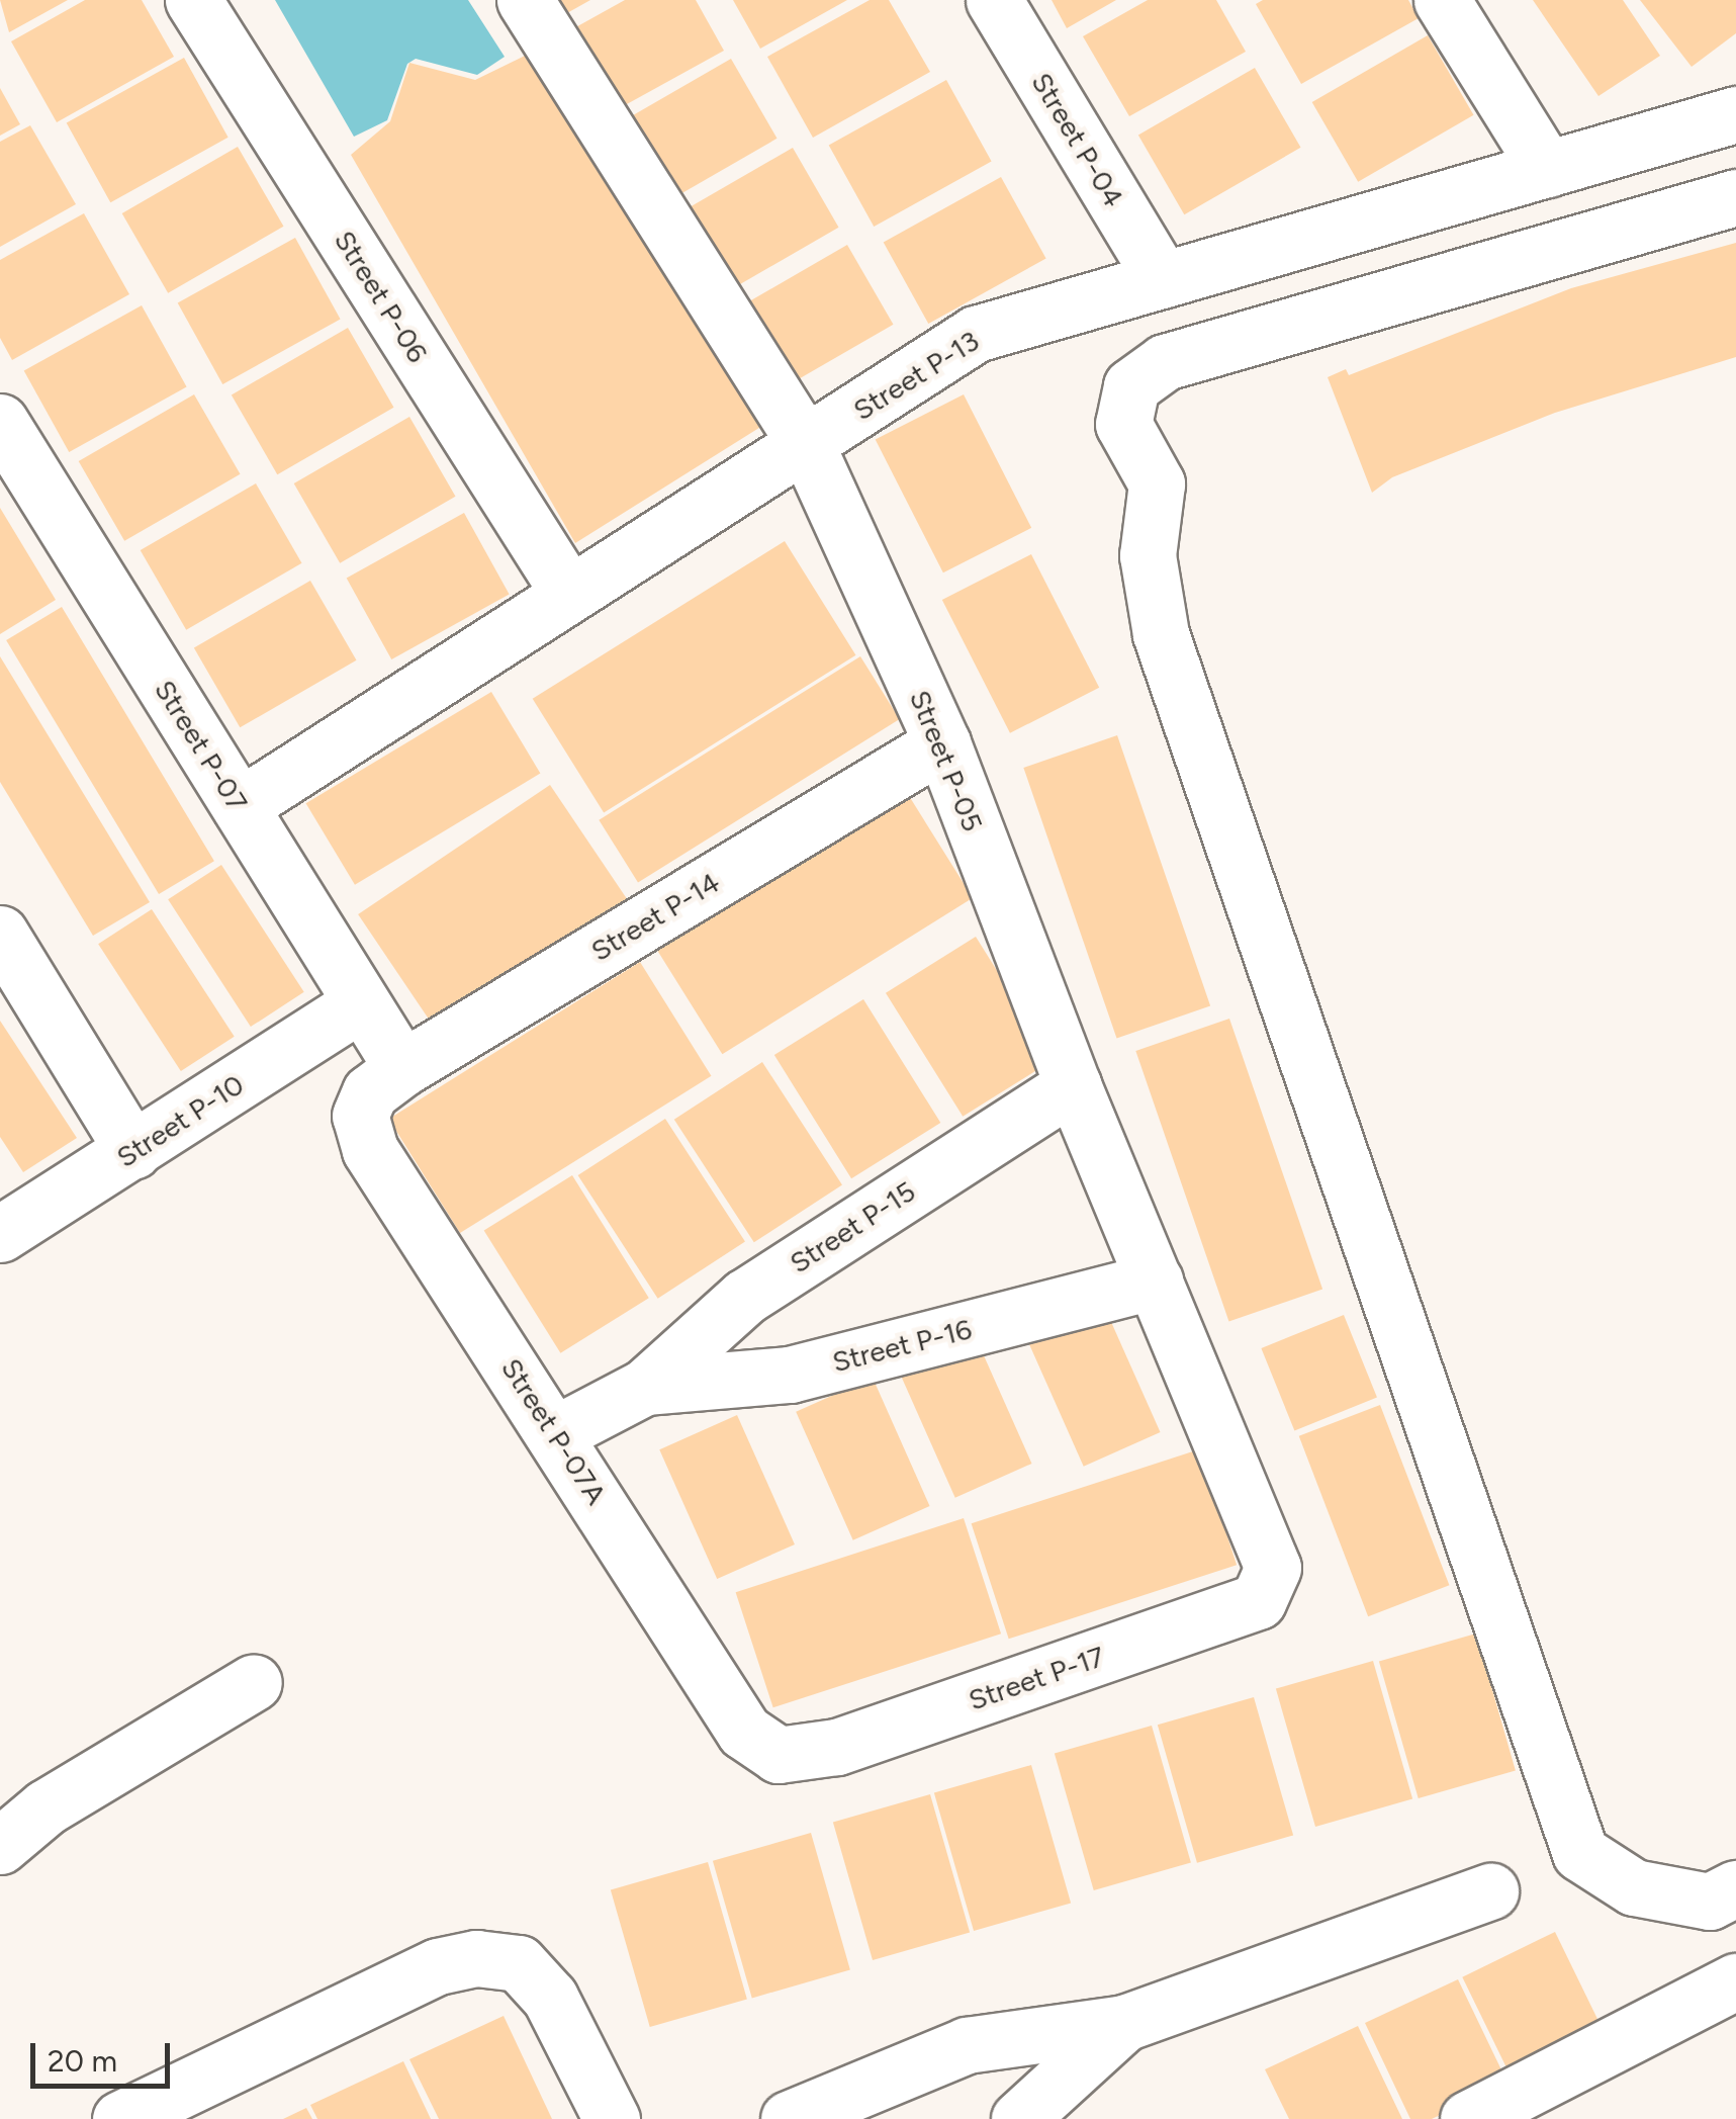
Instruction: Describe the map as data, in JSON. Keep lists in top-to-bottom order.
{
  "streets": {
    "street": [
      "Street P-04",
      "Street P-06",
      "Street P-13",
      "Street P-07",
      "Street P-05",
      "Street P-14",
      "Street P-10",
      "Street P-15",
      "Street P-16",
      "Street P-07A",
      "Street P-17"
    ]
  },
  "crossings": [
    ["Street P-04", "Street P-13"],
    ["Street P-06", "Street P-13"],
    ["Street P-13", "Street P-07"],
    ["Street P-13", "Street P-05"],
    ["Street P-07", "Street P-14"],
    ["Street P-07", "Street P-10"],
    ["Street P-07", "Street P-07A"],
    ["Street P-05", "Street P-14"],
    ["Street P-05", "Street P-15"],
    ["Street P-05", "Street P-16"],
    ["Street P-05", "Street P-17"],
    ["Street P-14", "Street P-07A"],
    ["Street P-15", "Street P-16"],
    ["Street P-07A", "Street P-17"]
  ],
  "scale_bar": "20 m"
}
